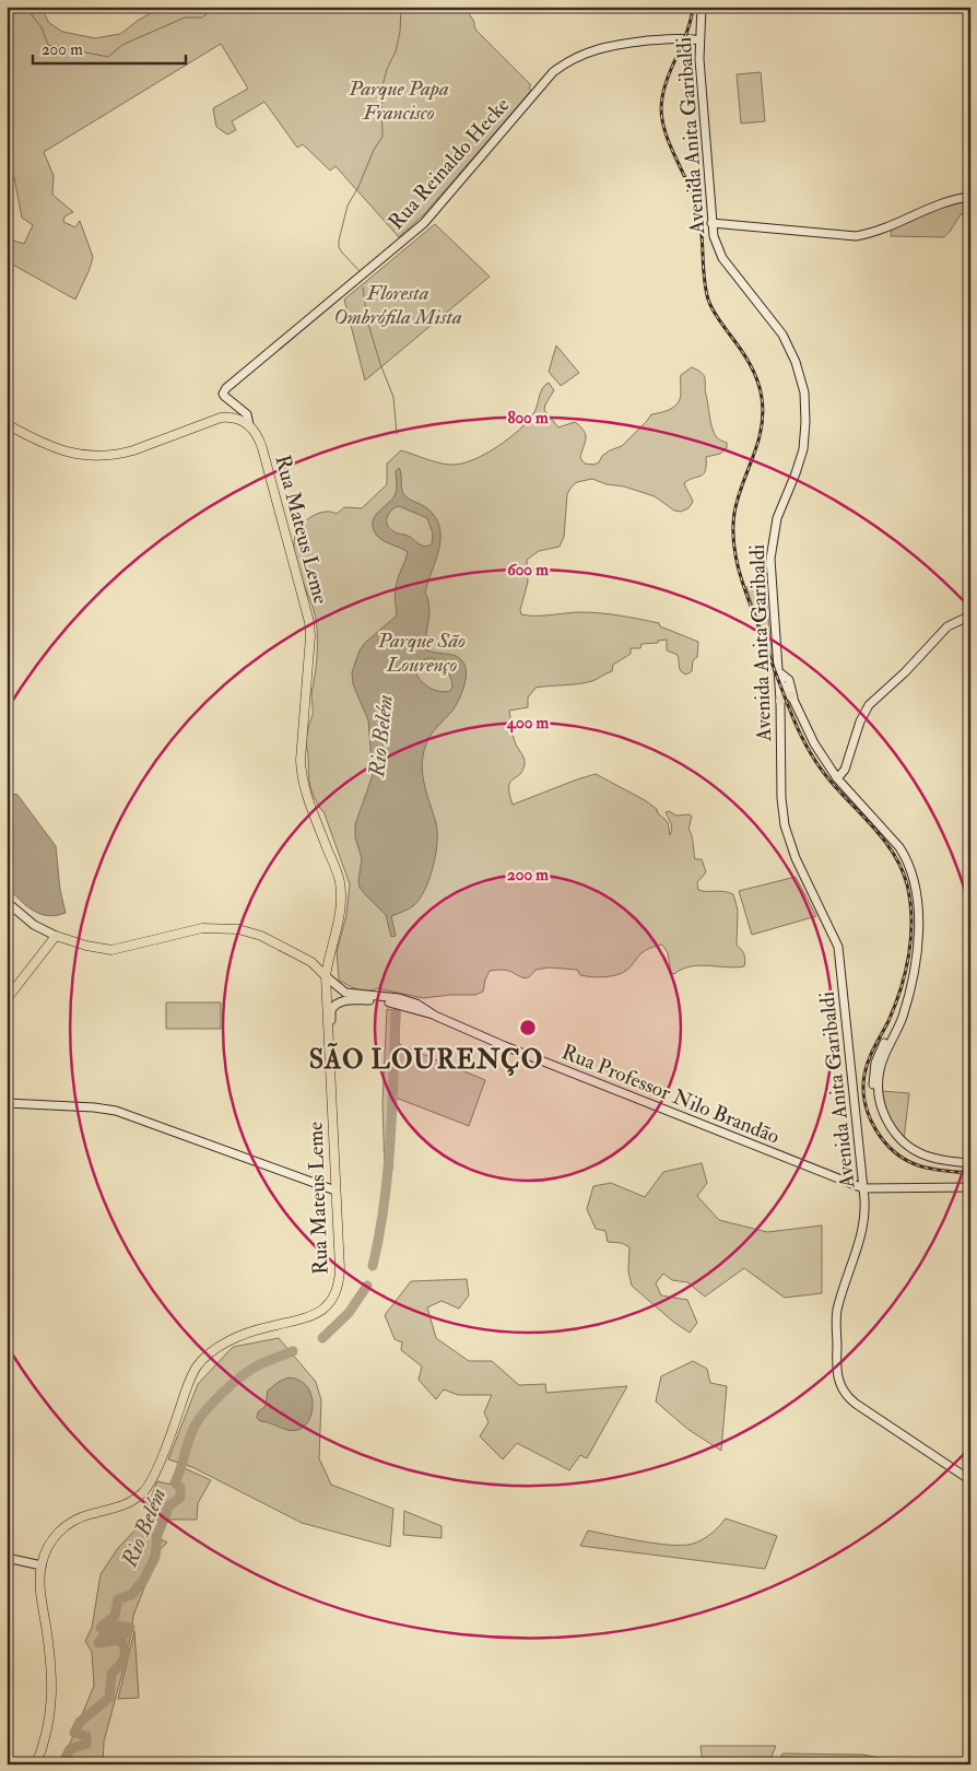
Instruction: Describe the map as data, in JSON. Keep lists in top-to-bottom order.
{
  "streets": {
    "main road": [
      "Avenida Anita Garibaldi",
      "Rua Reinaldo Hecke",
      "Rua Mateus Leme",
      "Rua Professor Nilo Brandão"
    ]
  },
  "crossings": [
    ["Avenida Anita Garibaldi", "Rua Reinaldo Hecke"],
    ["Avenida Anita Garibaldi", "Rua Professor Nilo Brandão"],
    ["Rua Reinaldo Hecke", "Rua Mateus Leme"],
    ["Rua Mateus Leme", "Rua Professor Nilo Brandão"]
  ],
  "districts": ["SÃO LOURENÇO"],
  "water": ["Rio Belém"],
  "parks": ["Parque Papa Francisco", "Floresta Ombrófila Mista", "Parque São Lourenço"],
  "scale_bar": "200 m",
  "rings": [
    "800 m",
    "600 m",
    "400 m",
    "200 m"
  ]
}
